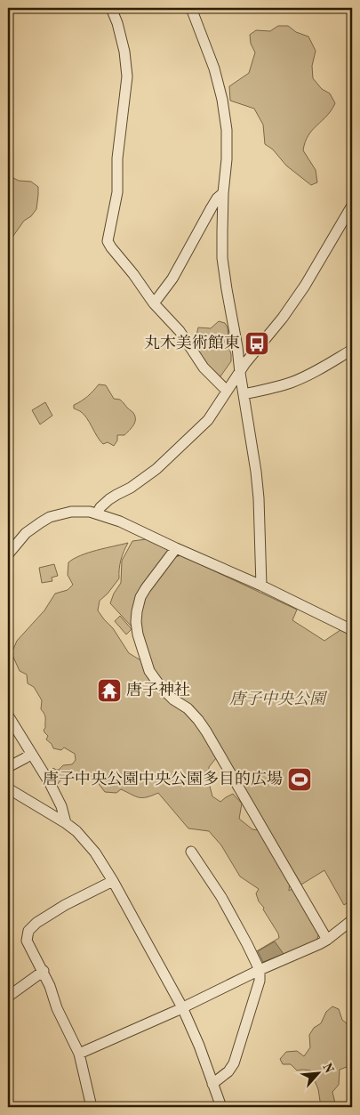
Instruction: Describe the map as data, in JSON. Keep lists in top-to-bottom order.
{
  "parks": ["唐子中央公園"],
  "places": {
    "bus stop": ["丸木美術館東"],
    "temple": ["唐子神社"],
    "sports": ["唐子中央公園中央公園多目的広場"]
  },
  "north": "top right"
}
